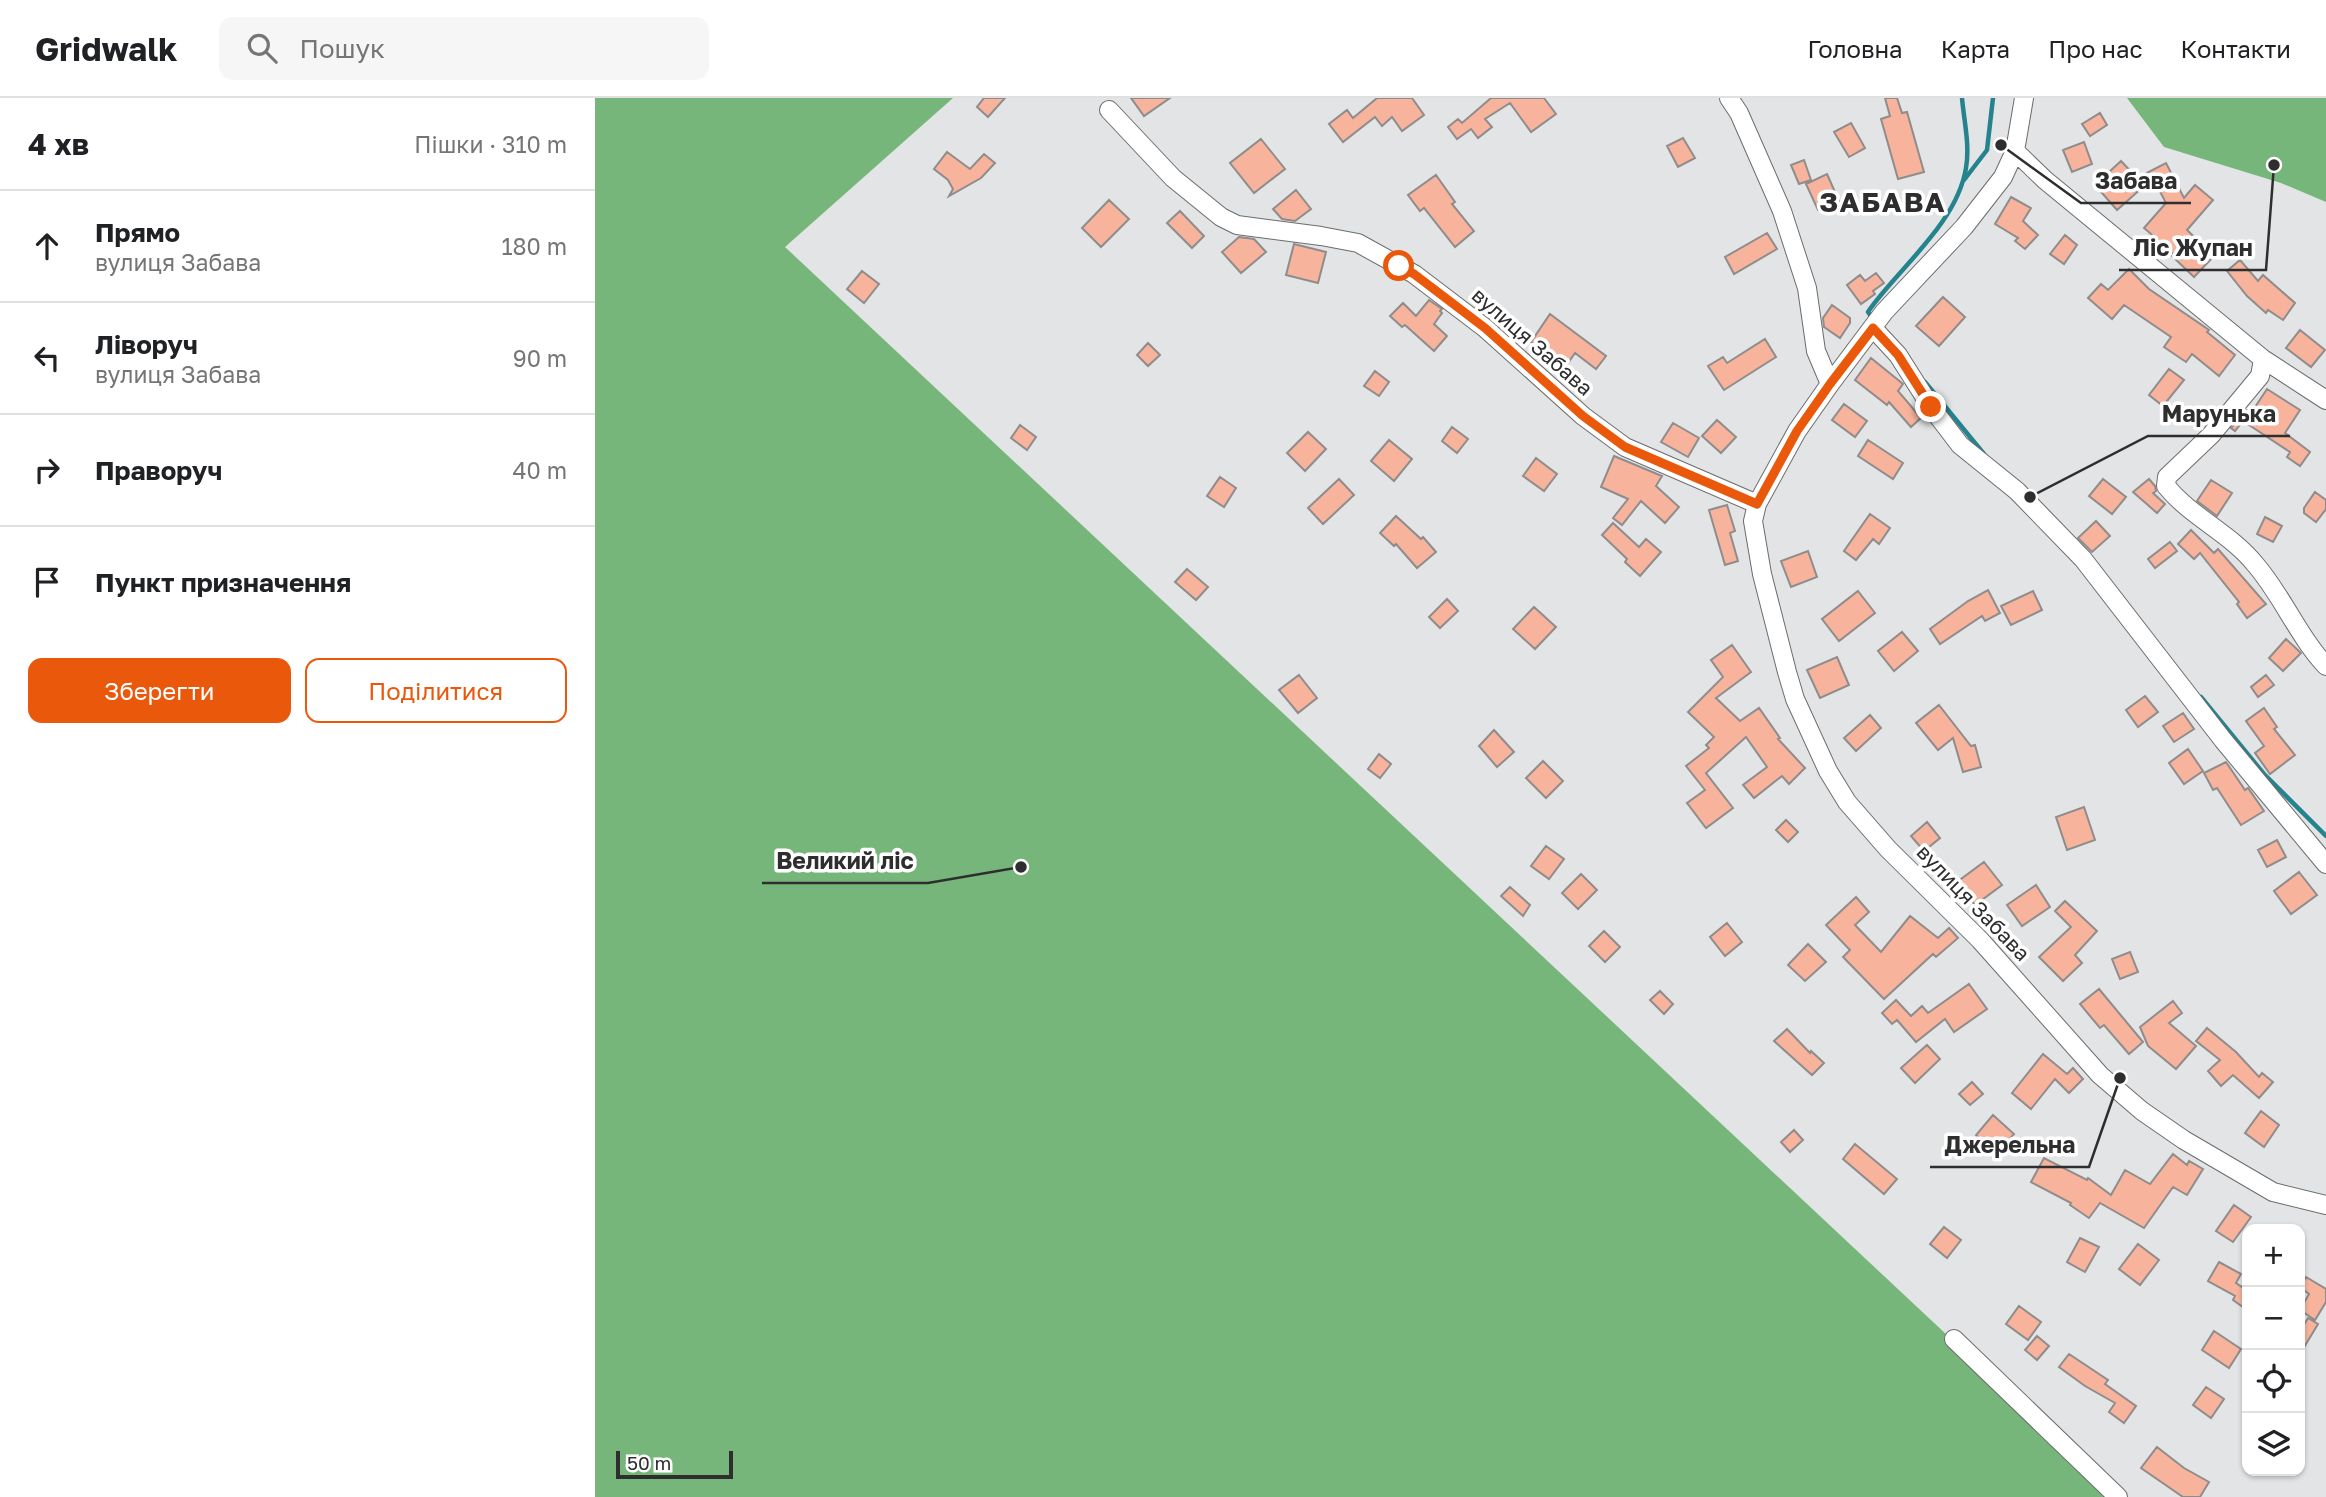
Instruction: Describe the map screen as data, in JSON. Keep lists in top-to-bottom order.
{
  "streets": {
    "street": ["вулиця Забава"]
  },
  "districts": ["ЗАБАВА"],
  "places": [
    "Забава",
    "Ліс Жупан",
    "Марунька",
    "Великий ліс",
    "Джерельна"
  ],
  "scale_bar": "50 m",
  "page": {
    "header": "Gridwalk",
    "search": "Пошук",
    "nav": [
      "Головна",
      "Карта",
      "Про нас",
      "Контакти"
    ],
    "heading": ["4 хв", "Пішки · 310 m"],
    "list": [
      ["Прямо", "вулиця Забава", "180 m"],
      ["Ліворуч", "вулиця Забава", "90 m"],
      ["Праворуч", "40 m"],
      "Пункт призначення"
    ],
    "buttons": ["Зберегти", "Поділитися"],
    "map_buttons": ["+", "−"],
    "scale": "50 m"
  }
}
